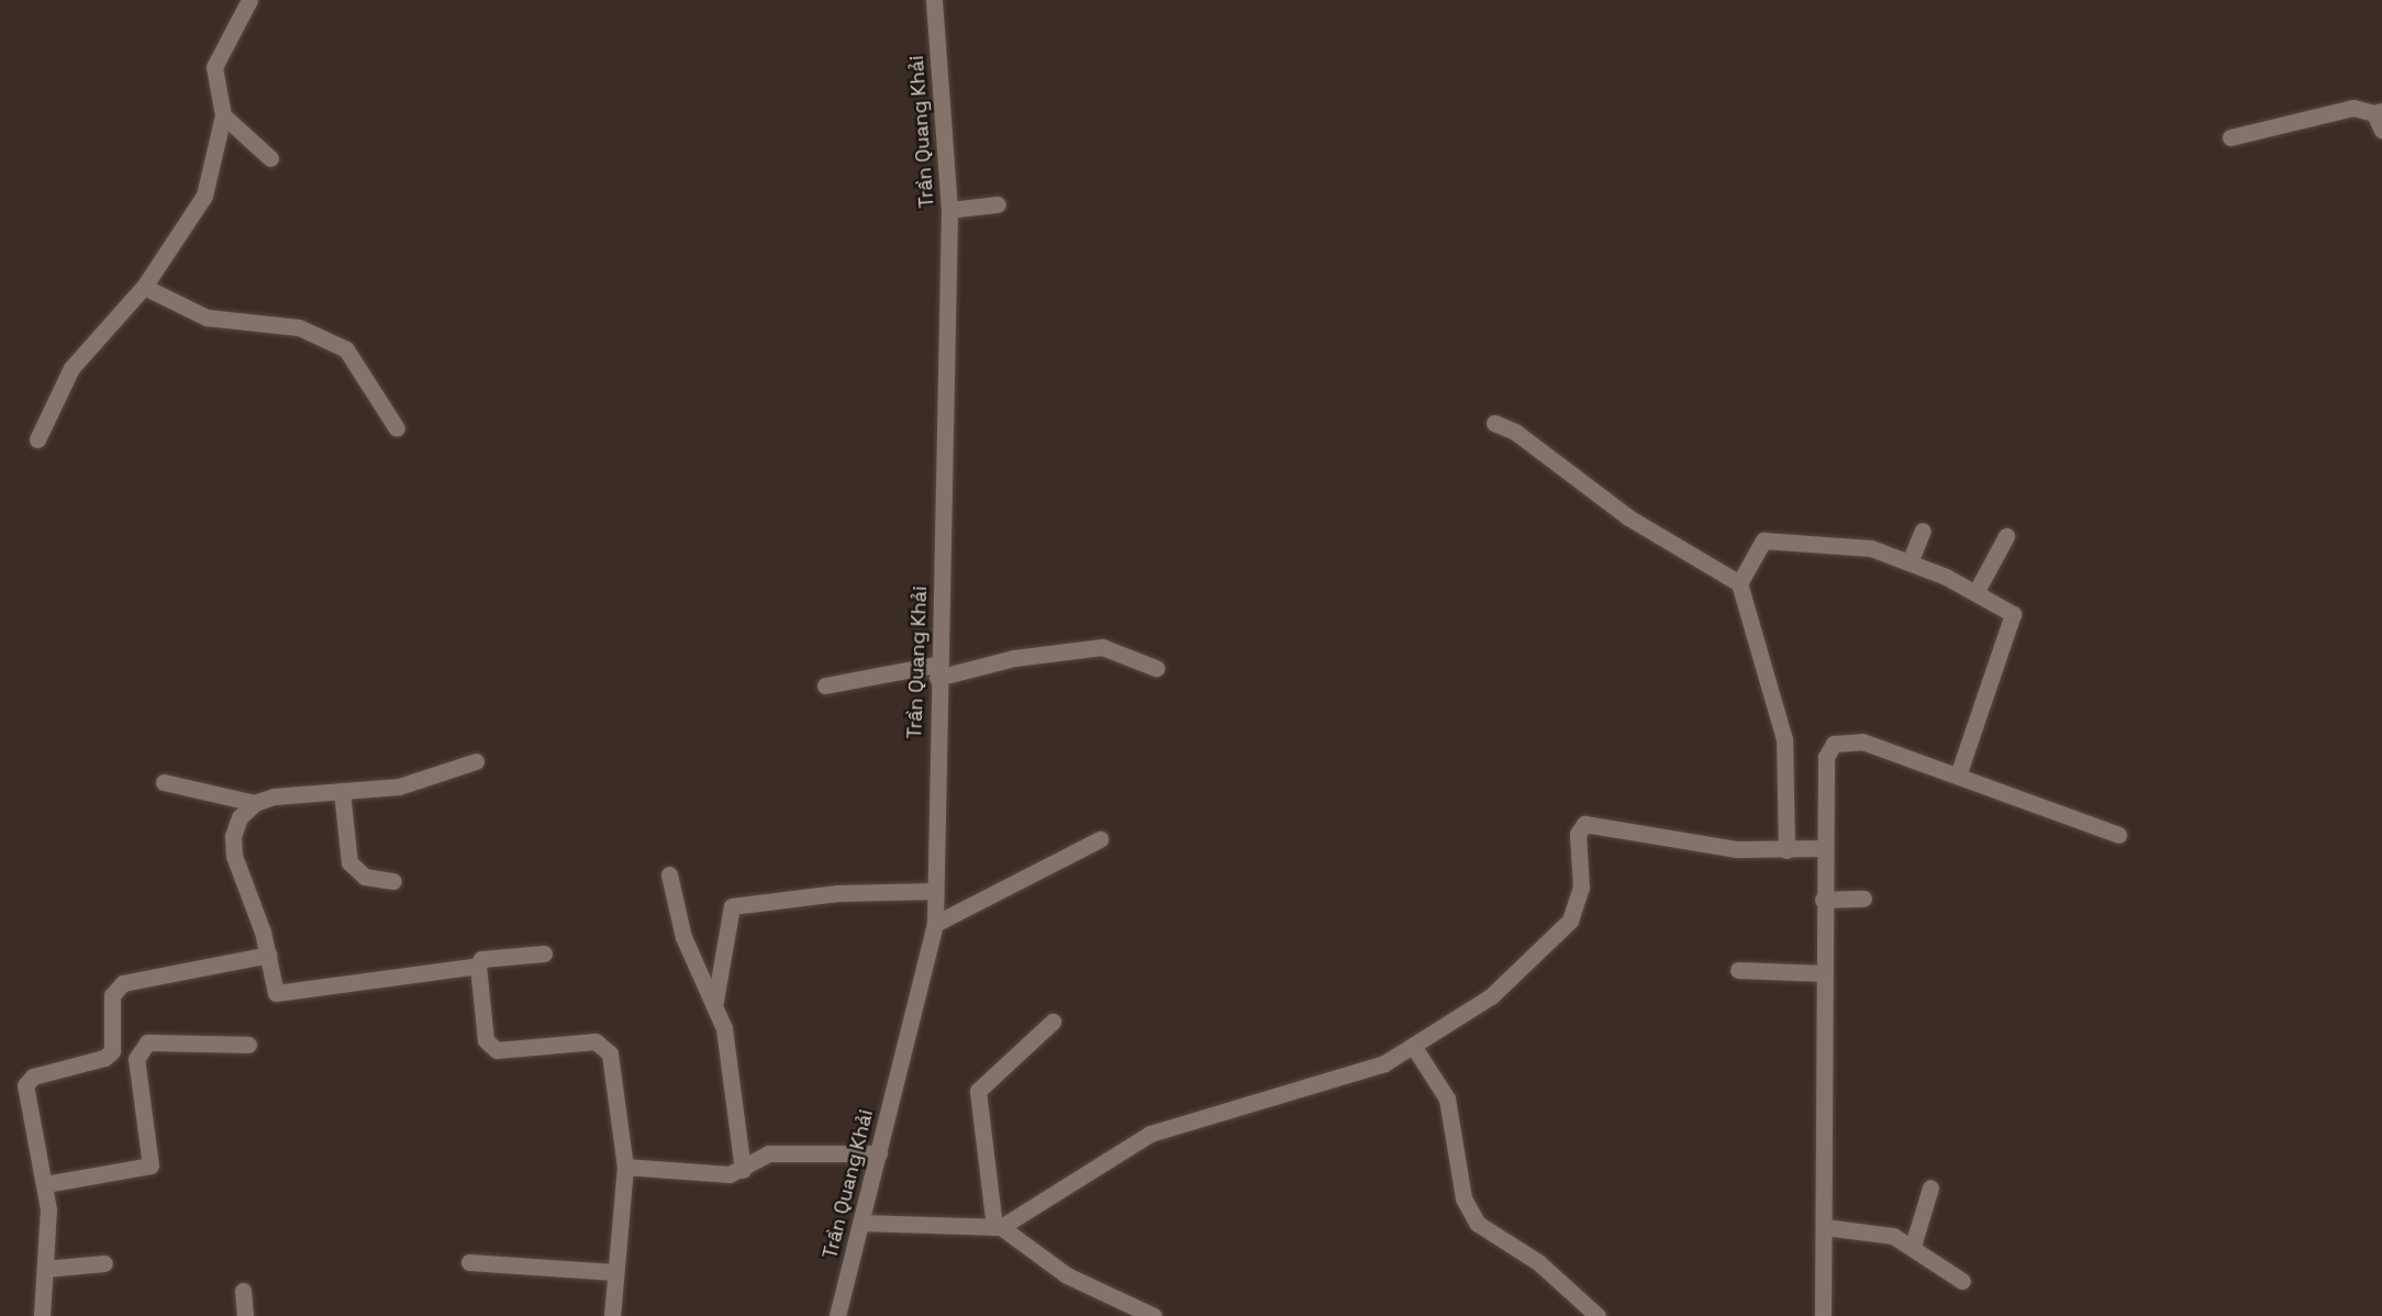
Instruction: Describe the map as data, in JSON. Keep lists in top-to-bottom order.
{
  "streets": {
    "street": ["Trần Quang Khải"]
  }
}
